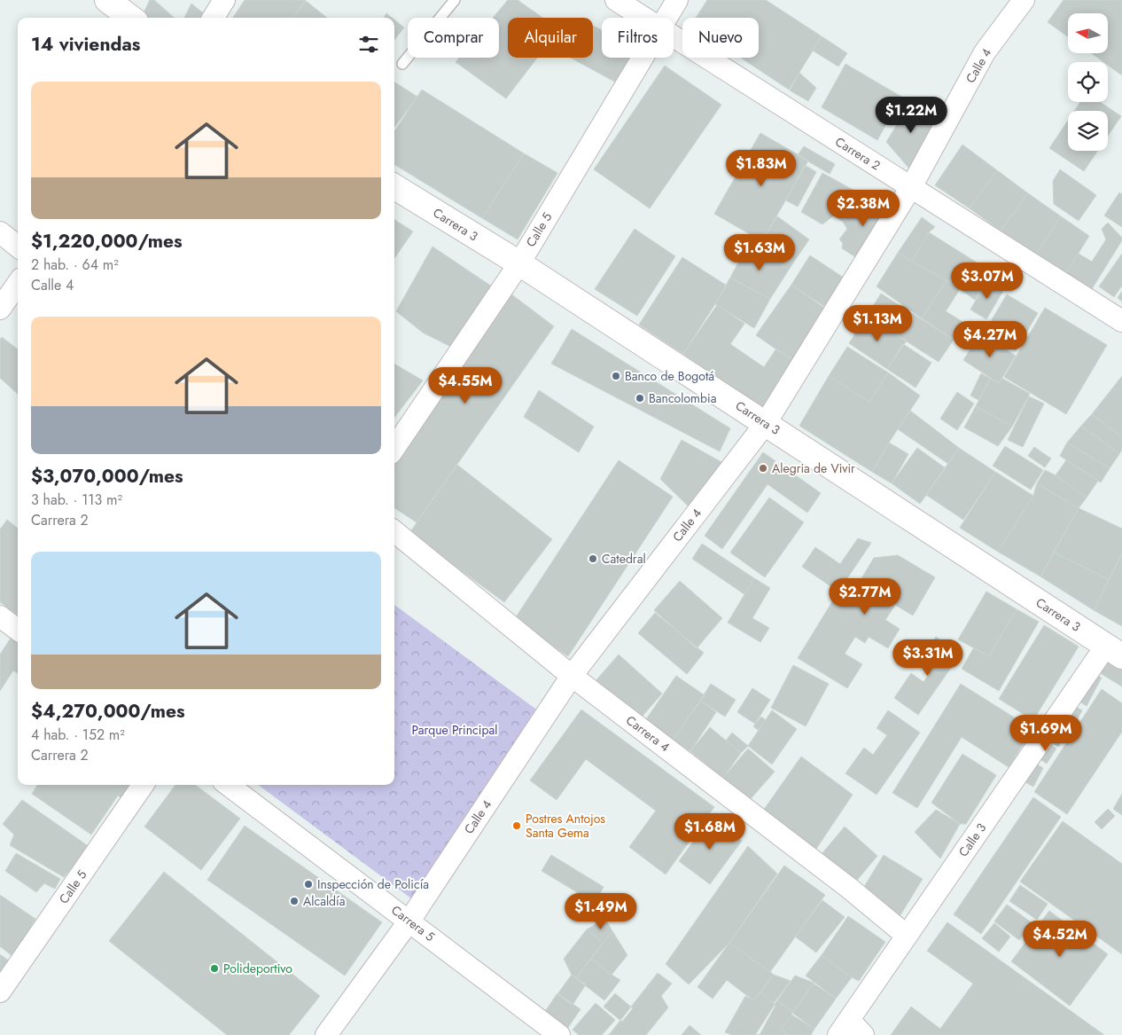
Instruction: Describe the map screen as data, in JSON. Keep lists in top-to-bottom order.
{
  "streets": {
    "main road": ["Carrera 3"],
    "street": [
      "Calle 4",
      "Carrera 2",
      "Calle 5",
      "Carrera 4",
      "Calle 3",
      "Carrera 5"
    ]
  },
  "crossings": [
    ["Calle 4", "Carrera 2"],
    ["Calle 4", "Carrera 3"],
    ["Calle 4", "Carrera 4"],
    ["Calle 4", "Carrera 5"],
    ["Carrera 3", "Calle 5"],
    ["Carrera 3", "Calle 3"],
    ["Carrera 4", "Calle 3"]
  ],
  "parks": ["Parque Principal"],
  "places": [
    "Banco de Bogotá",
    "Bancolombia",
    "Alegria de Vivir",
    "Catedral",
    "Postres Antojos Santa Gema",
    "Inspección de Policía",
    "Alcaldía",
    "Polideportivo"
  ],
  "north": "left",
  "page": {
    "chip": [
      "Comprar",
      "Alquilar",
      "Filtros",
      "Nuevo"
    ],
    "heading": "14 viviendas",
    "list": [
      {
        "name": "$1,220,000/mes",
        "note": "2 hab. · 64 m² · Calle 4"
      },
      {
        "name": "$3,070,000/mes",
        "note": "3 hab. · 113 m² · Carrera 2"
      },
      {
        "name": "$4,270,000/mes",
        "note": "4 hab. · 152 m² · Carrera 2"
      }
    ],
    "price": [
      "$1.22M",
      "$1.83M",
      "$2.38M",
      "$1.63M",
      "$3.07M",
      "$1.13M",
      "$4.27M",
      "$4.55M",
      "$2.77M",
      "$3.31M",
      "$1.69M",
      "$1.68M",
      "$1.49M",
      "$4.52M"
    ]
  }
}
